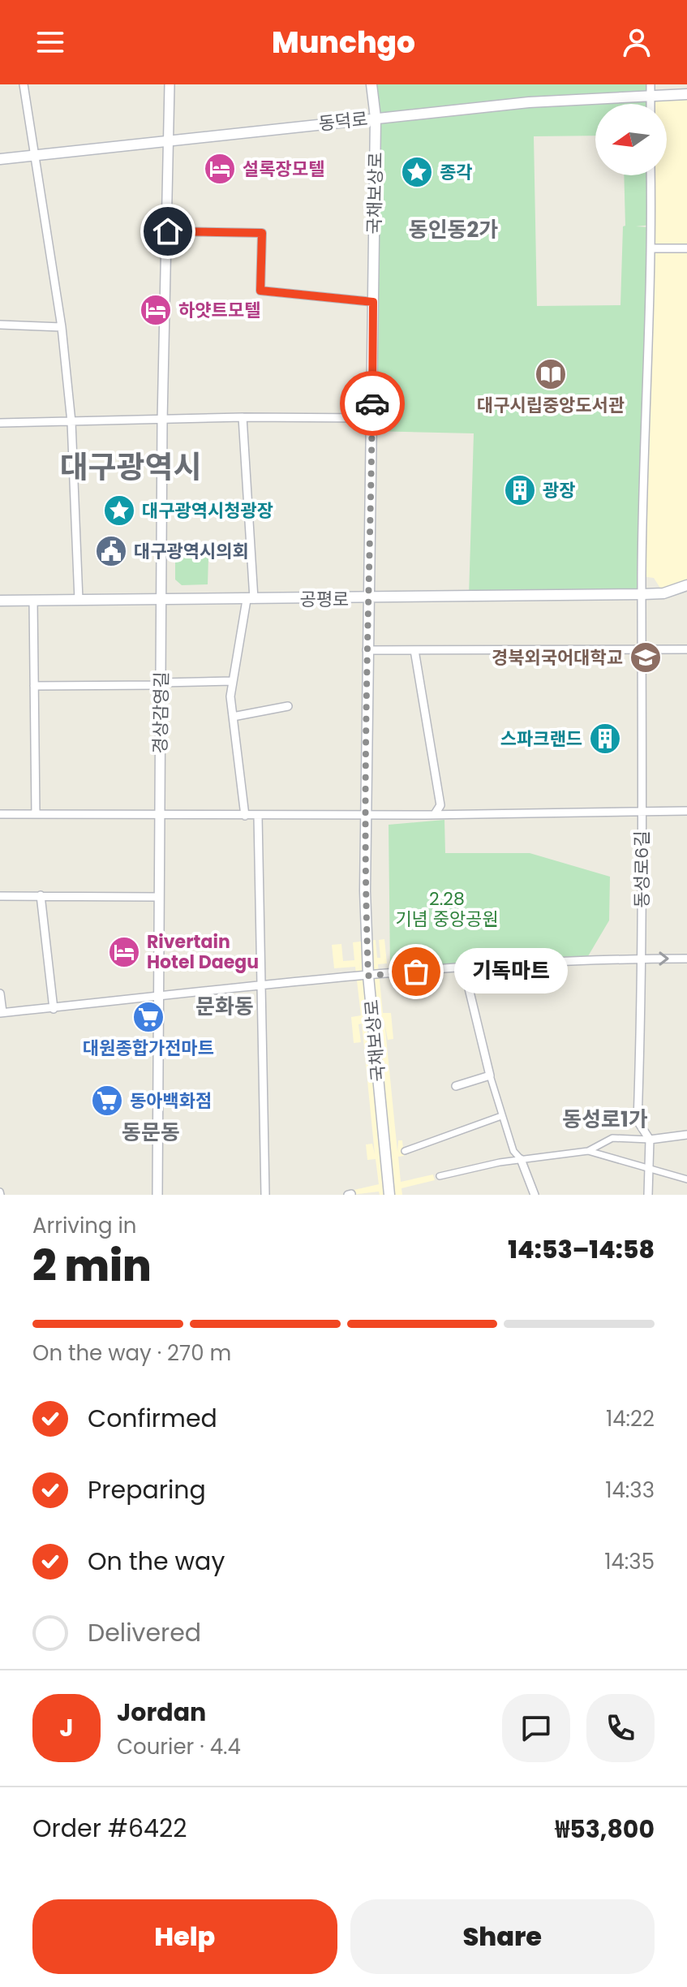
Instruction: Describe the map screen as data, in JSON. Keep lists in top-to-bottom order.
{
  "streets": {
    "main road": ["동덕로", "국채보상로", "공평로"],
    "street": ["경상감영길", "동성로6길"]
  },
  "crossings": [
    ["동덕로", "국채보상로"],
    ["동덕로", "경상감영길"],
    ["국채보상로", "공평로"],
    ["공평로", "경상감영길"],
    ["공평로", "동성로6길"]
  ],
  "districts": [
    "동인동2가",
    "대구광역시",
    "문화동",
    "동성로1가",
    "동문동"
  ],
  "parks": ["2.28 기념 중앙공원"],
  "places": {
    "hotel": ["설록장모텔", "하얏트모텔", "Rivertain Hotel Daegu"],
    "place": ["종각", "대구광역시청광장"],
    "library": ["대구시립중앙도서관"],
    "building": ["광장", "스파크랜드"],
    "public building": ["대구광역시의회"],
    "school or university": ["경북외국어대학교"],
    "other": ["기독마트"],
    "supermarket": ["대원종합가전마트", "동아백화점"]
  },
  "north": "left",
  "page": {
    "header": "Munchgo",
    "bubble": "기독마트",
    "heading": ["2 min", "Arriving in", "14:53–14:58"],
    "panel": [
      "Jordan",
      "Courier · 4.4",
      "Order #6422",
      "₩53,800"
    ],
    "bar": "On the way · 270 m",
    "list": [
      ["Confirmed", "14:22"],
      ["Preparing", "14:33"],
      ["On the way", "14:35"],
      "Delivered"
    ],
    "round": "J",
    "buttons": ["Help", "Share"]
  }
}
